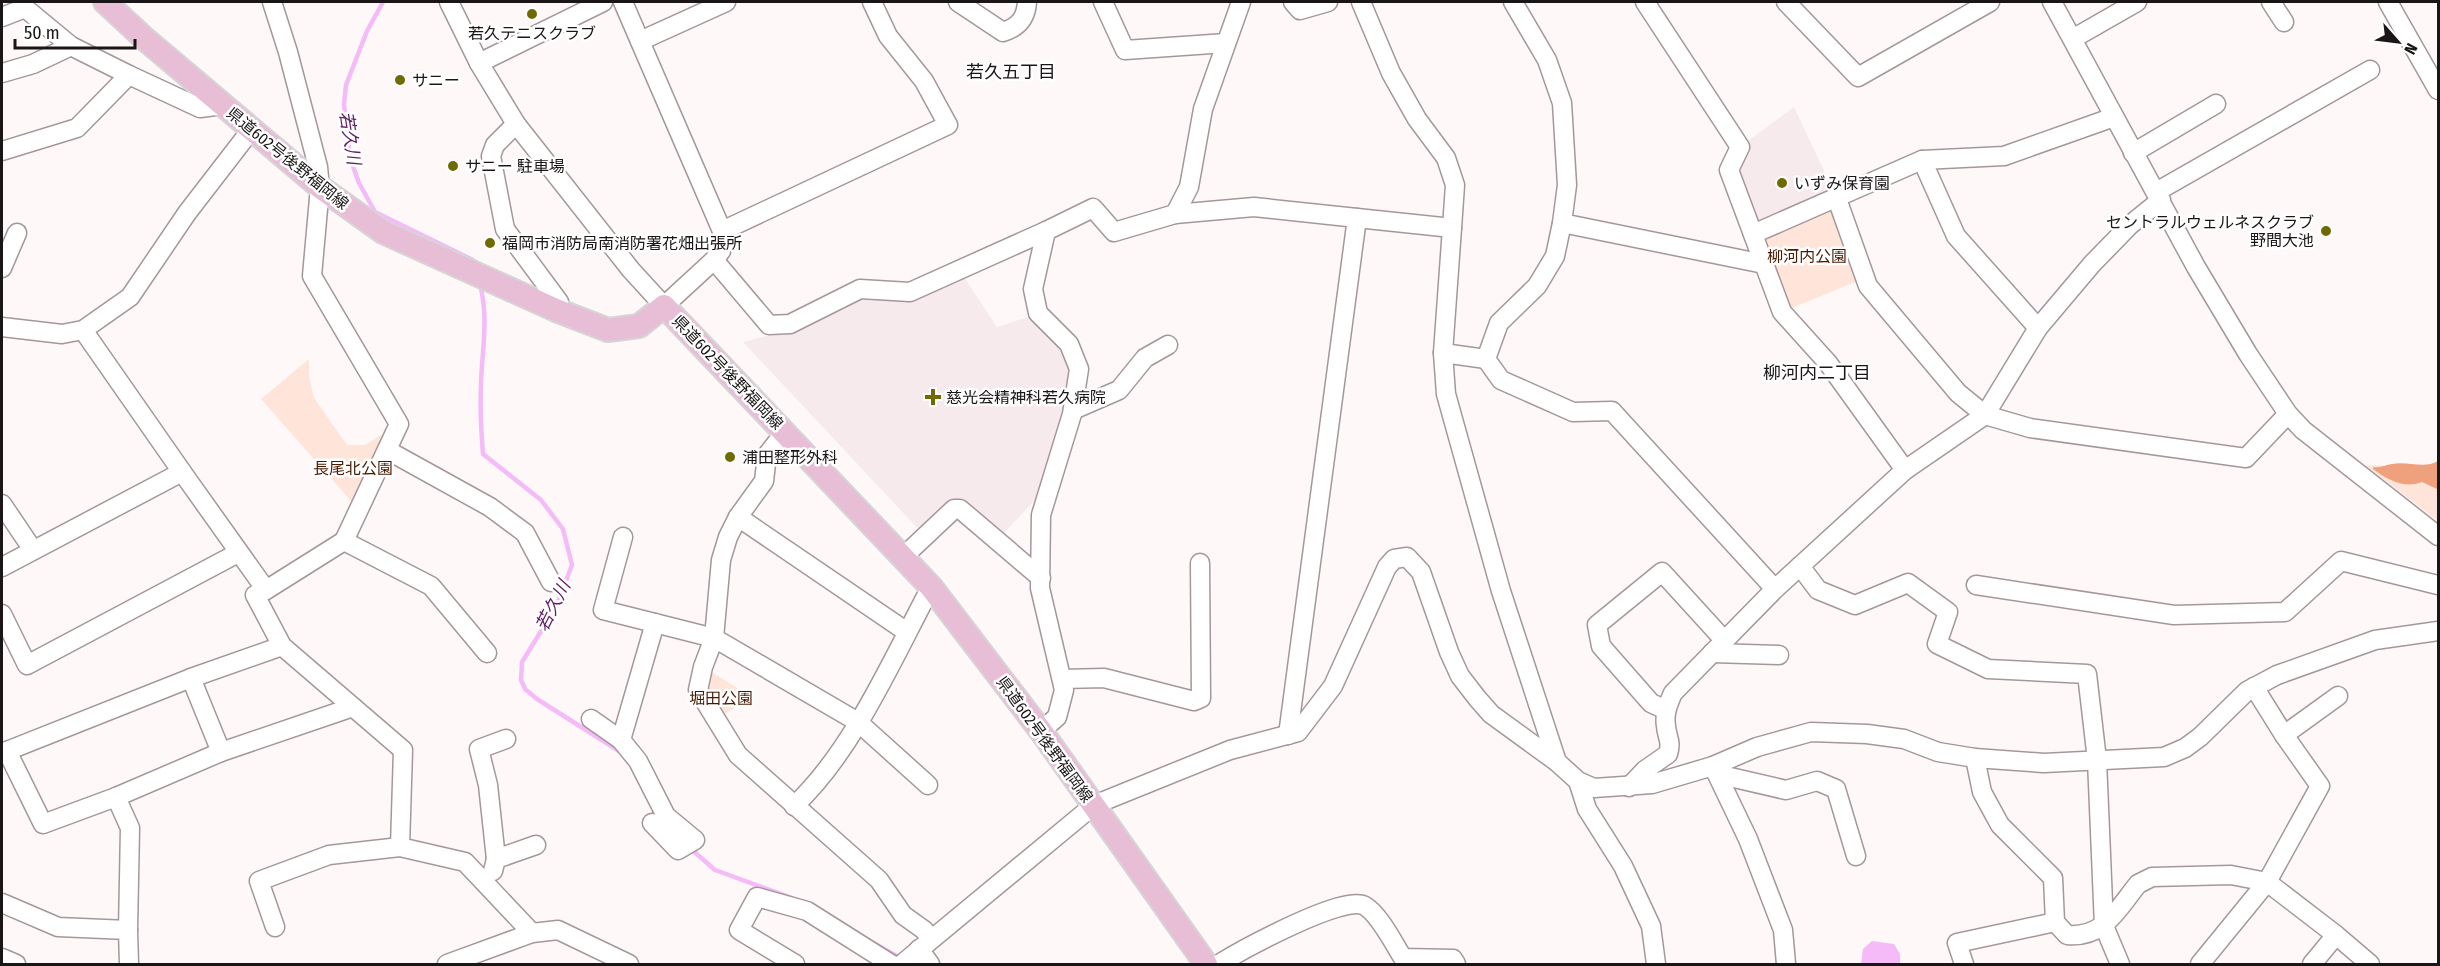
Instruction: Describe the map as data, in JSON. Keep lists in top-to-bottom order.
{
  "streets": {
    "main road": ["県道602号後野福岡線"]
  },
  "districts": ["若久五丁目", "柳河内二丁目"],
  "water": ["若久川"],
  "parks": ["柳河内公園", "長尾北公園", "堀田公園"],
  "places": {
    "other": [
      "若久テニスクラブ",
      "サニー",
      "サニー 駐車場",
      "いずみ保育園",
      "セントラルウェルネスクラブ 野間大池",
      "福岡市消防局南消防署花畑出張所",
      "浦田整形外科"
    ],
    "health": ["慈光会精神科若久病院"]
  },
  "scale_bar": "50 m",
  "north": "bottom right"
}
